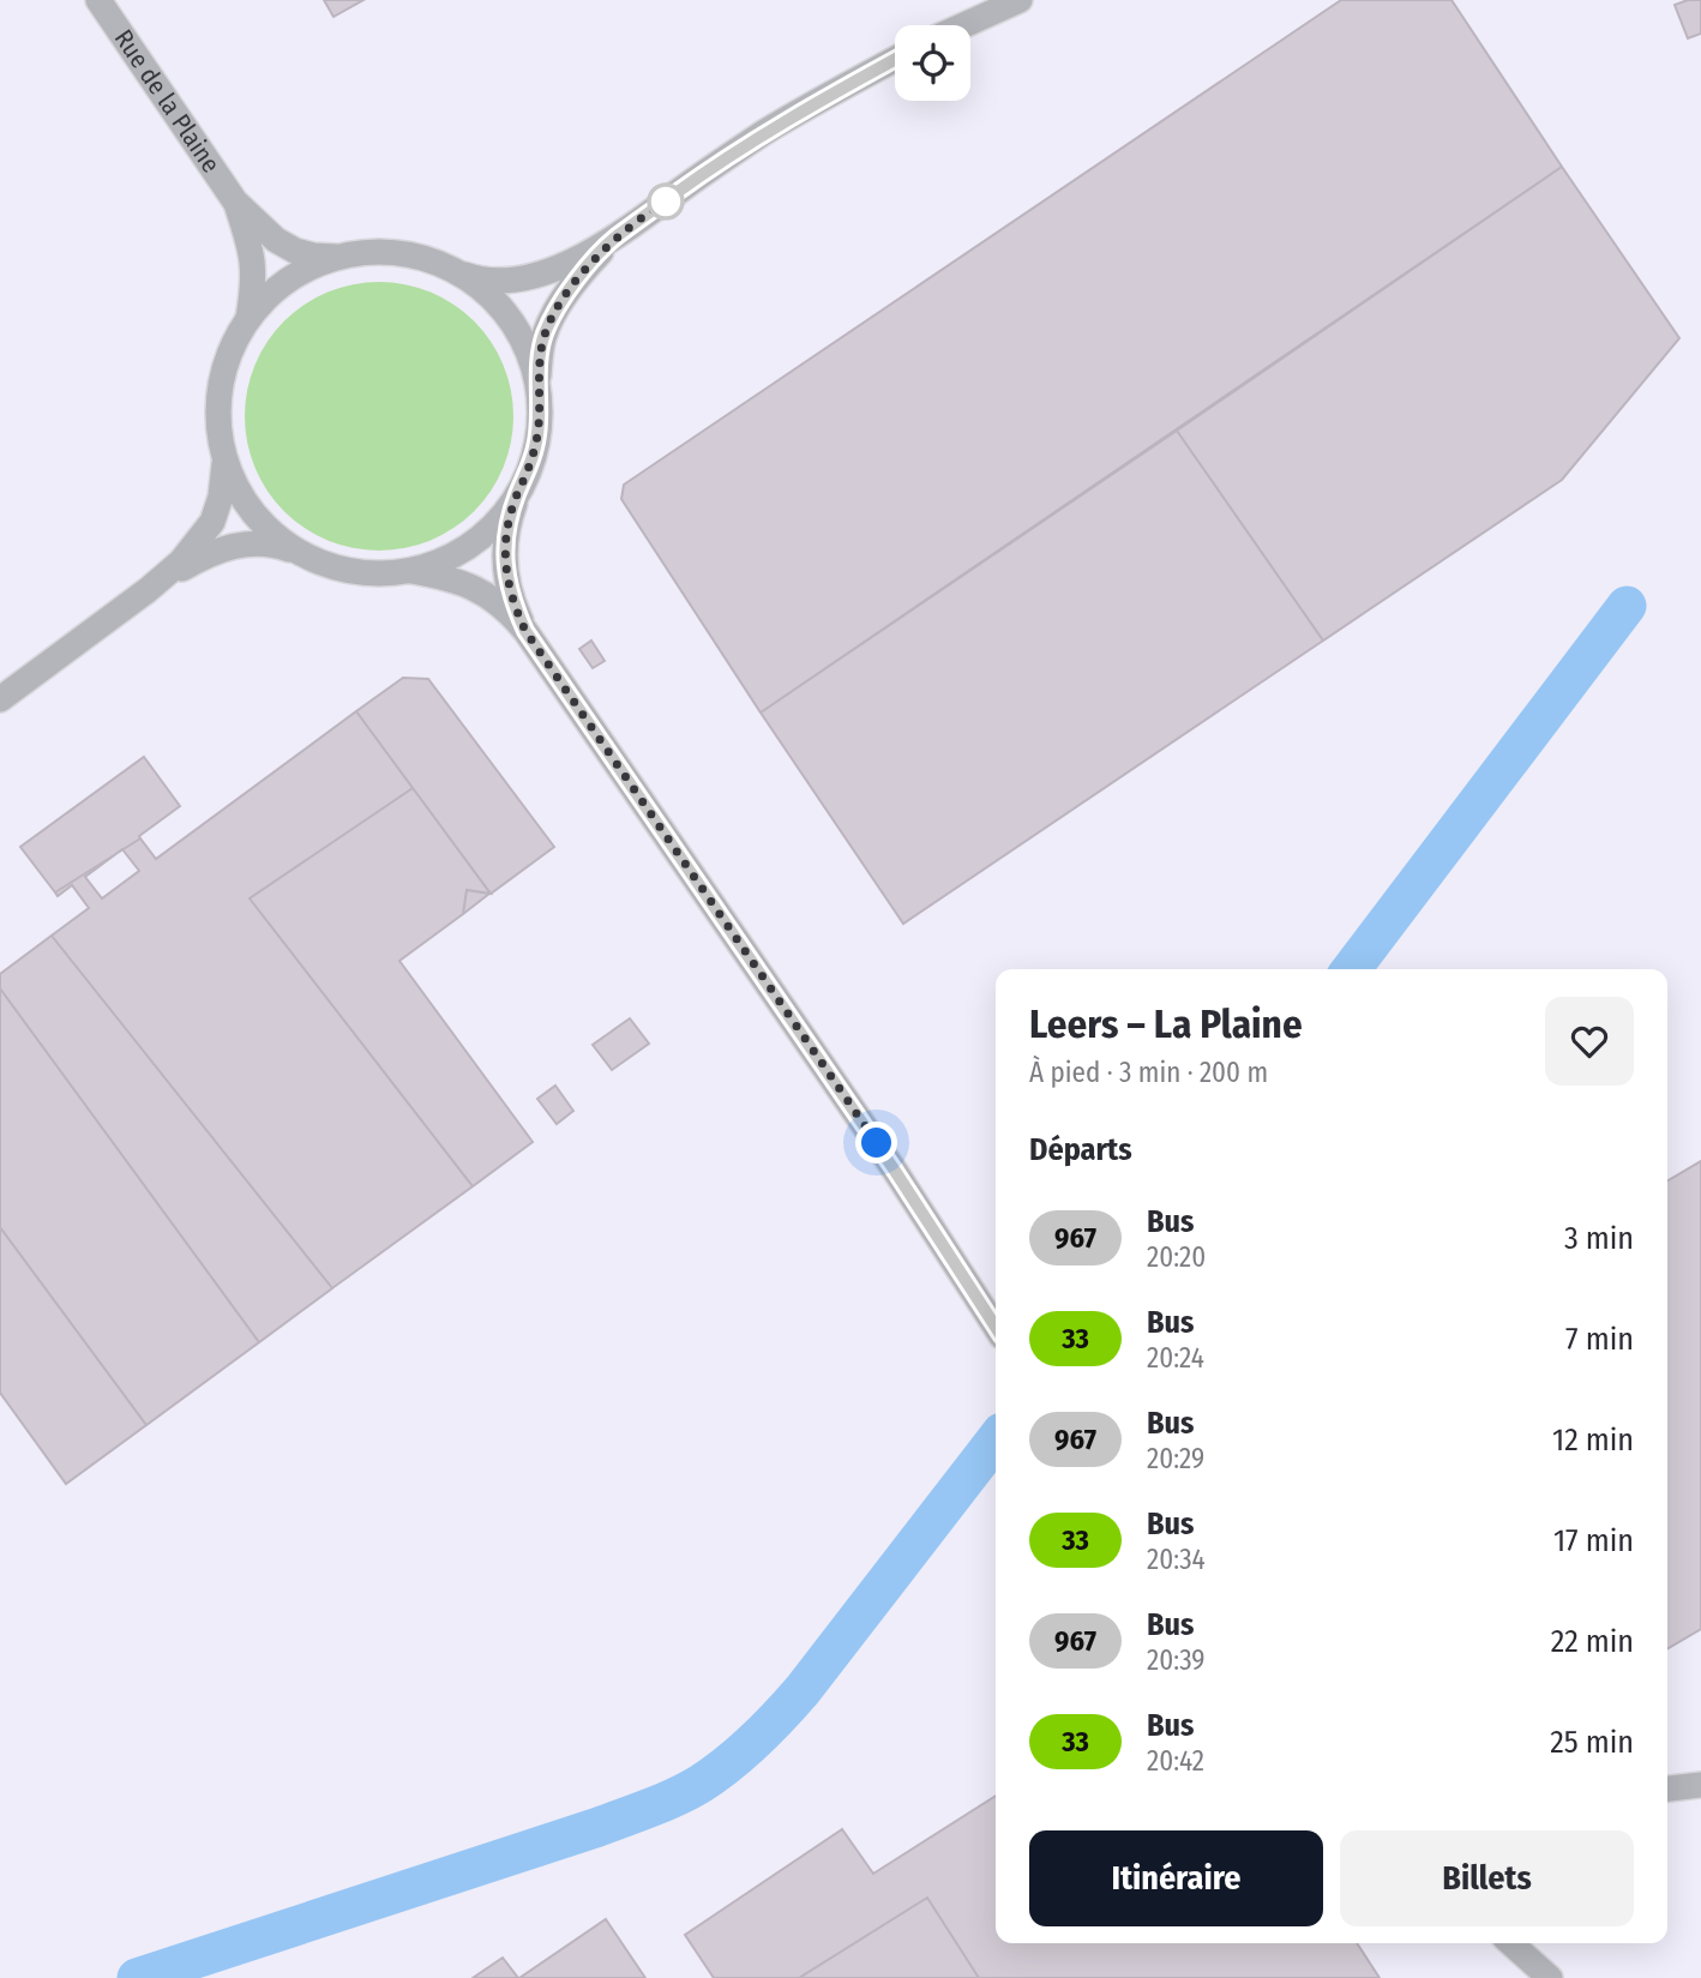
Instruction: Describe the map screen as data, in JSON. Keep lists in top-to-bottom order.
{
  "streets": {
    "street": ["Rue de la Plaine"]
  },
  "lines": ["bus line 967"],
  "page": {
    "heading": [
      ["Leers – La Plaine", "À pied · 3 min · 200 m"],
      "Départs"
    ],
    "list": [
      {
        "mark": "967",
        "name": "Bus",
        "note": "20:20",
        "value": "3 min"
      },
      {
        "mark": "33",
        "name": "Bus",
        "note": "20:24",
        "value": "7 min"
      },
      {
        "mark": "967",
        "name": "Bus",
        "note": "20:29",
        "value": "12 min"
      },
      {
        "mark": "33",
        "name": "Bus",
        "note": "20:34",
        "value": "17 min"
      },
      {
        "mark": "967",
        "name": "Bus",
        "note": "20:39",
        "value": "22 min"
      },
      {
        "mark": "33",
        "name": "Bus",
        "note": "20:42",
        "value": "25 min"
      }
    ],
    "buttons": ["Itinéraire", "Billets"]
  }
}
